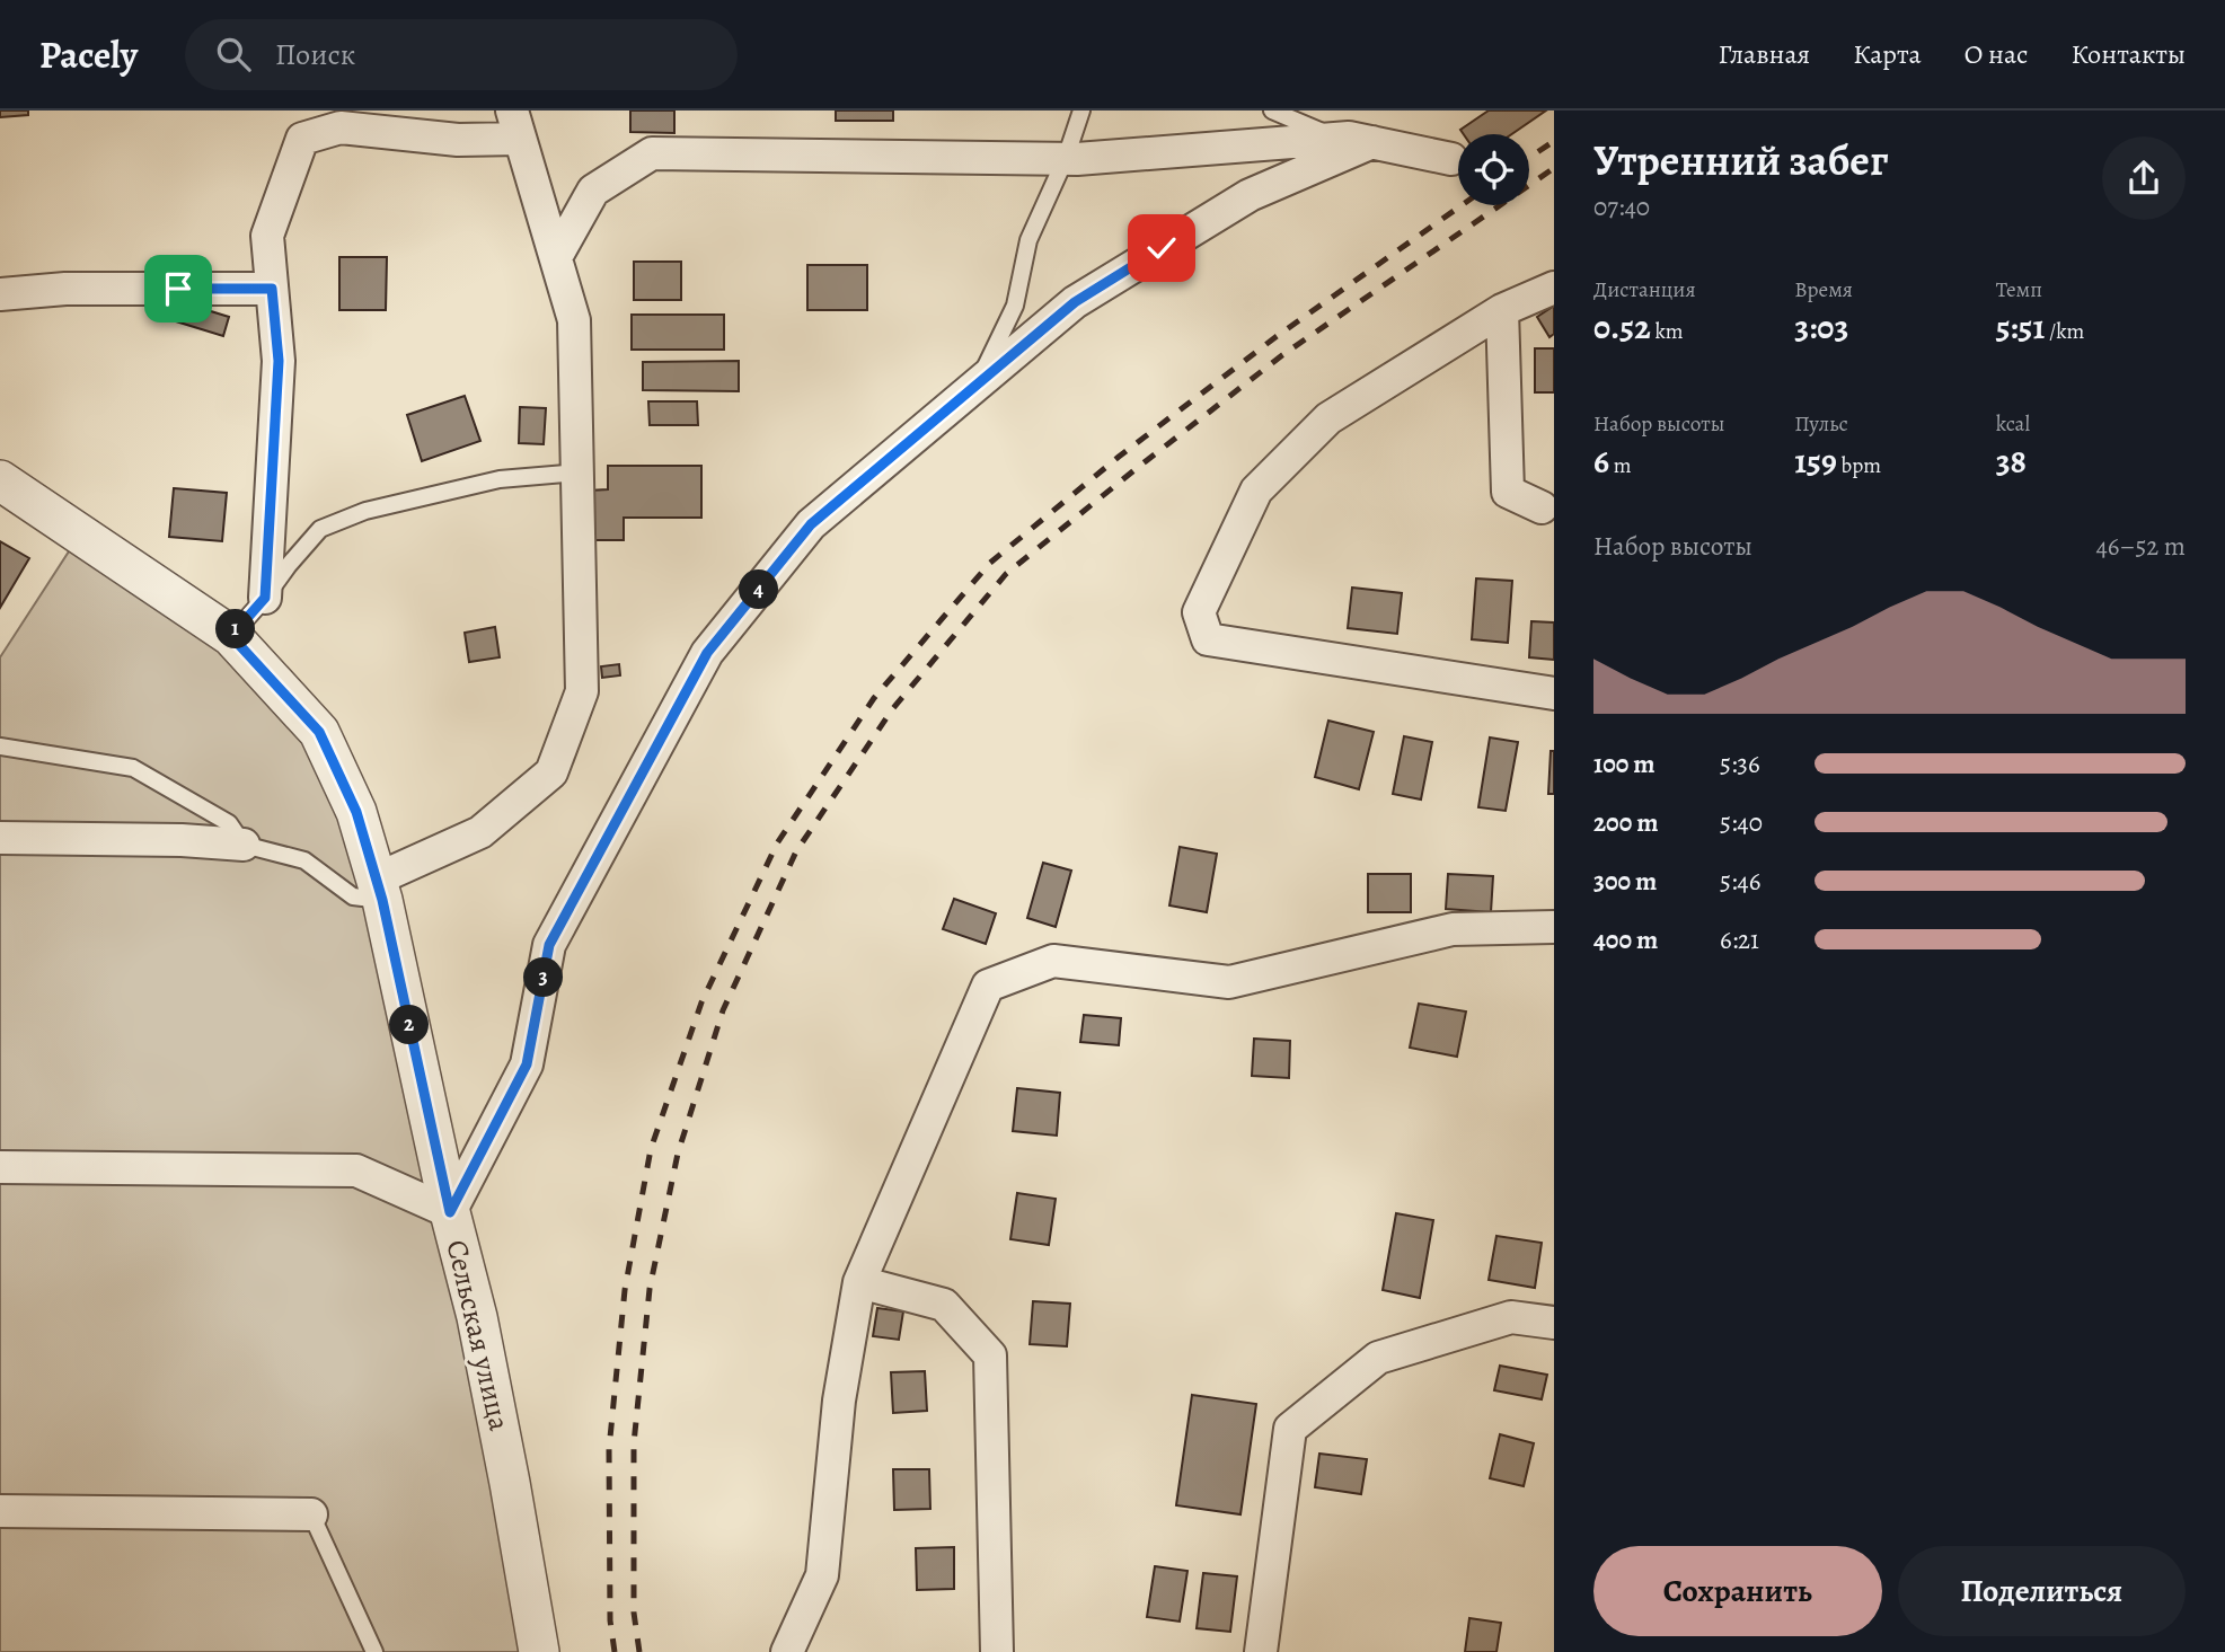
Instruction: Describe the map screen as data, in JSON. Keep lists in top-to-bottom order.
{
  "streets": {
    "street": ["Сельская улица"]
  },
  "page": {
    "header": "Pacely",
    "search": "Поиск",
    "nav": [
      "Главная",
      "Карта",
      "О нас",
      "Контакты"
    ],
    "heading": ["Утренний забег", "07:40"],
    "stats": [
      ["Дистанция", "0.52 km"],
      ["Время", "3:03"],
      ["Темп", "5:51 /km"],
      ["Набор высоты", "6 m"],
      ["Пульс", "159 bpm"],
      ["kcal", "38"]
    ],
    "chart": ["Набор высоты", "46–52 m"],
    "pins": [
      "4",
      "1",
      "3",
      "2"
    ],
    "list": [
      {
        "name": "100 m",
        "note": "5:36"
      },
      {
        "name": "200 m",
        "note": "5:40"
      },
      {
        "name": "300 m",
        "note": "5:46"
      },
      {
        "name": "400 m",
        "note": "6:21"
      }
    ],
    "buttons": ["Сохранить", "Поделиться"]
  }
}
